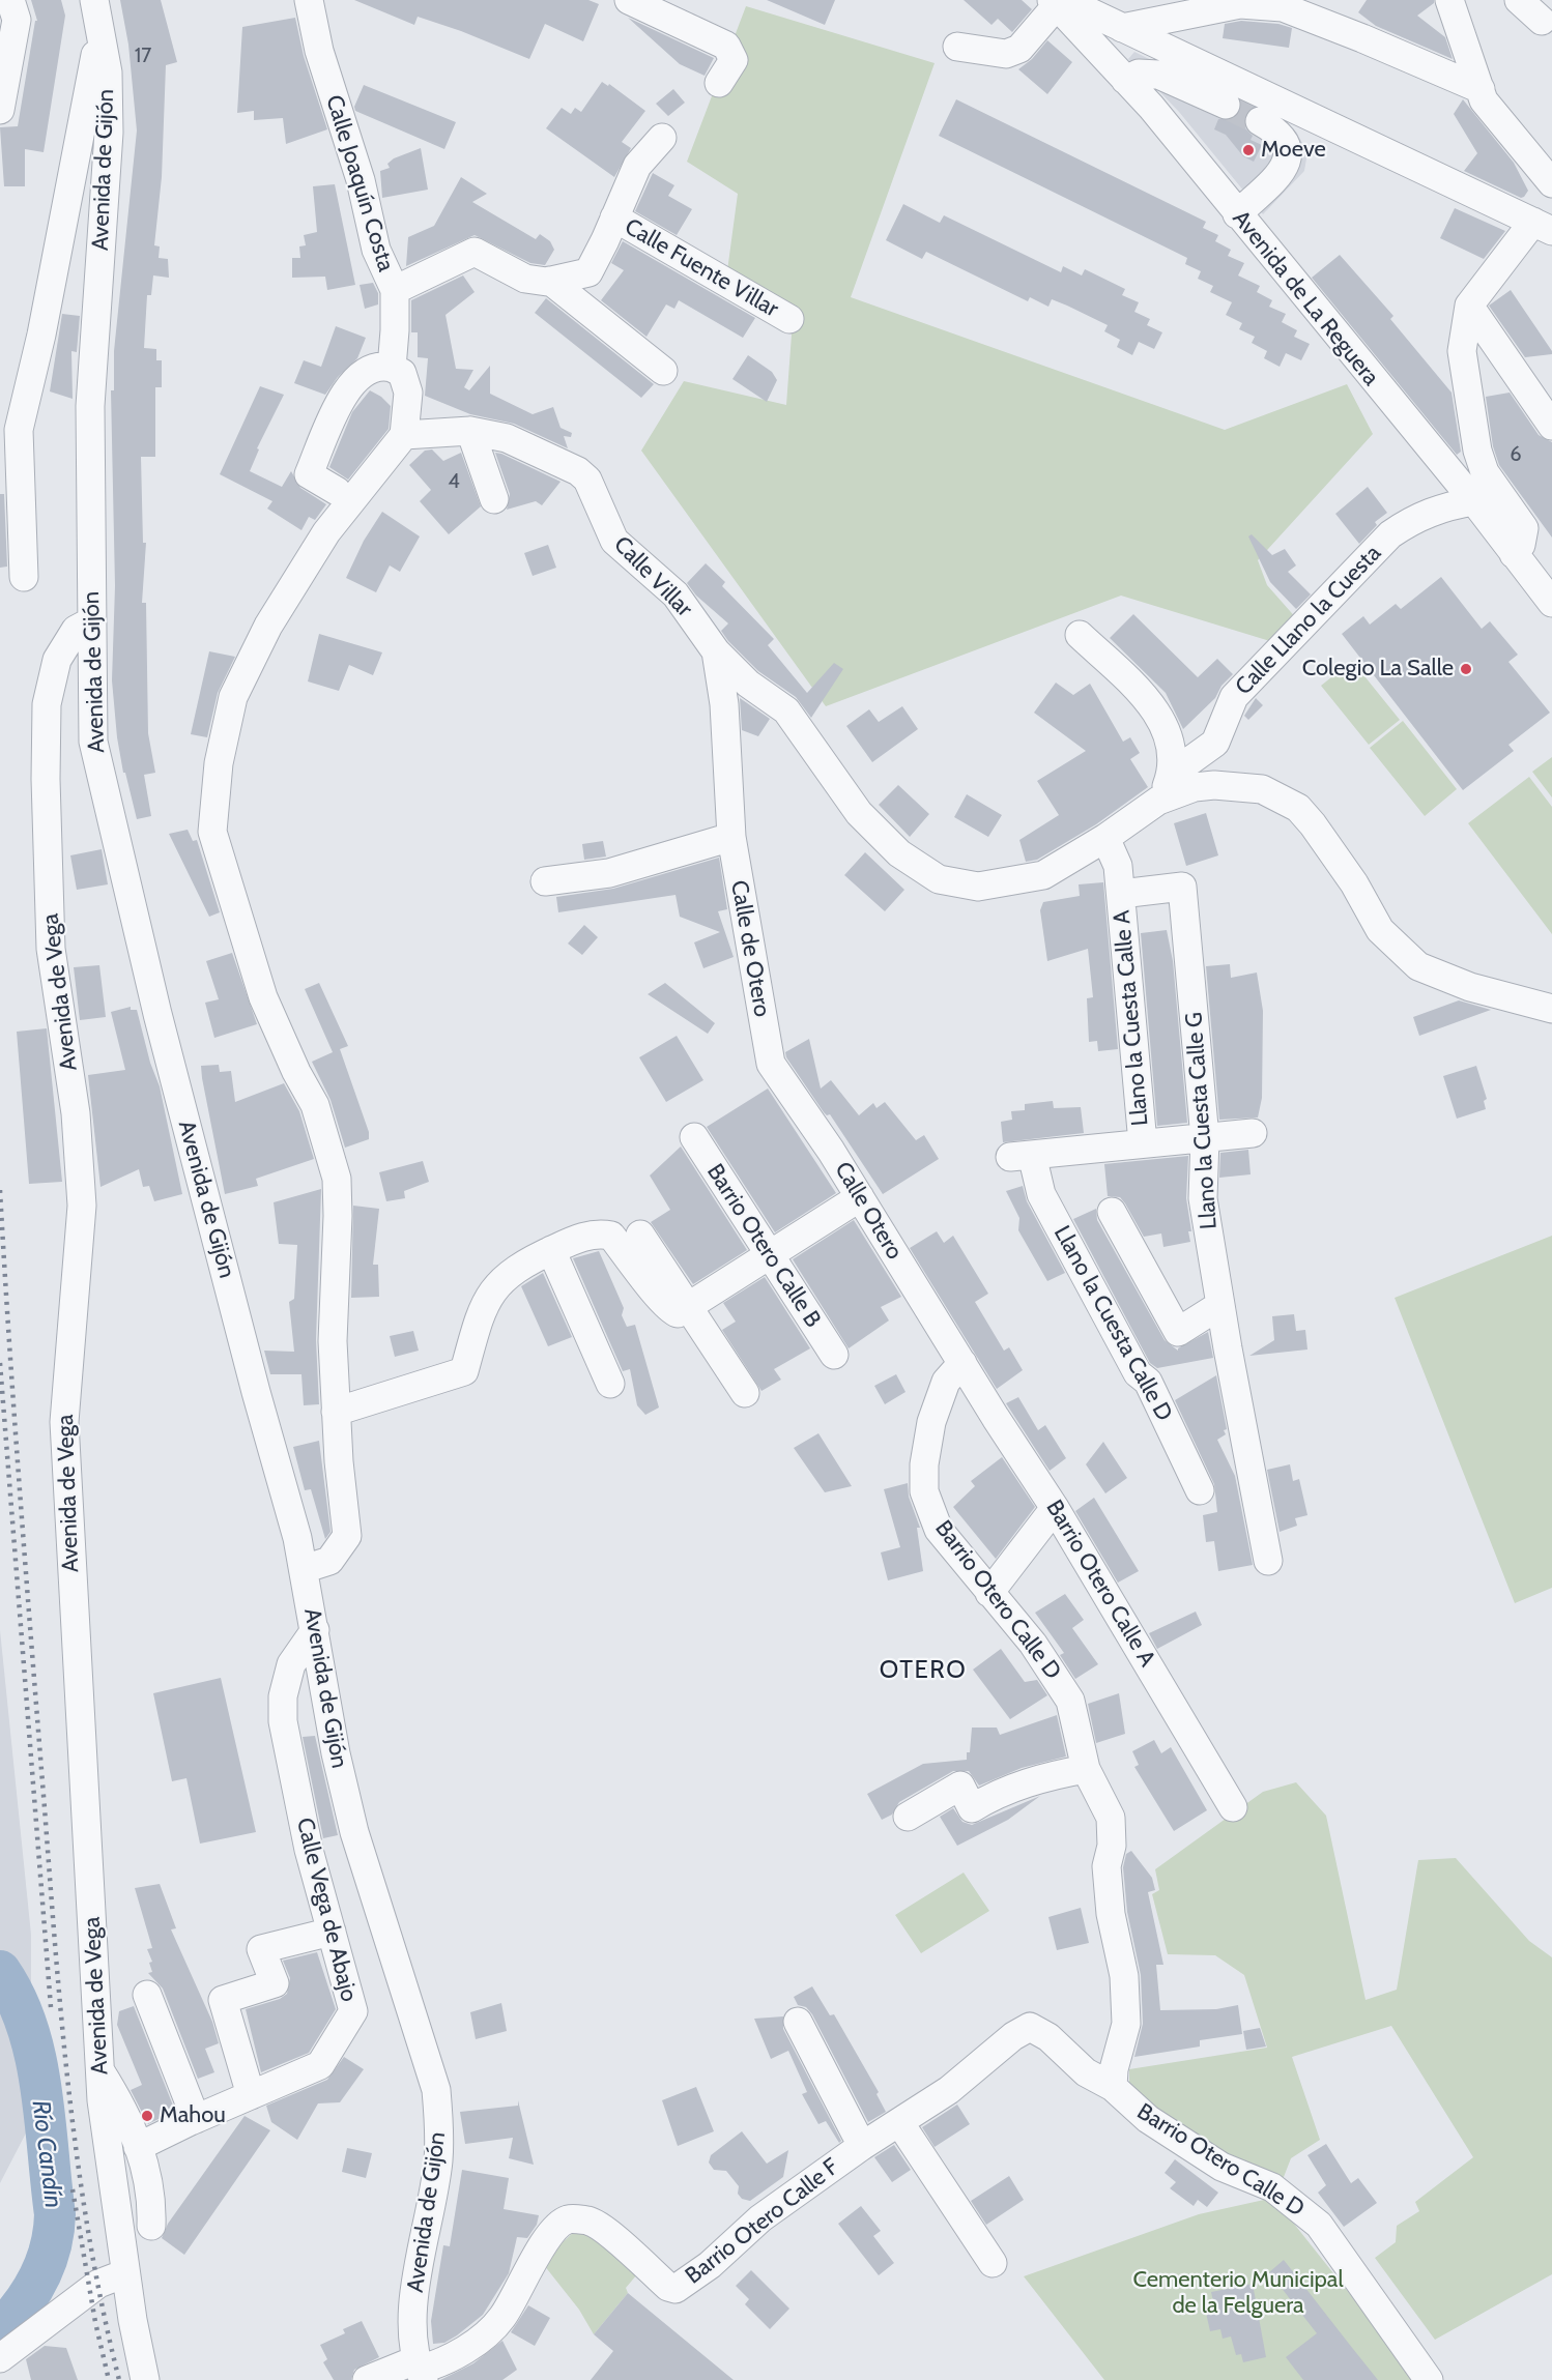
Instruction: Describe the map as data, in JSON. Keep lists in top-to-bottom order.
{
  "streets": {
    "street": [
      "Avenida de Gijón",
      "Calle Joaquín Costa",
      "Calle Fuente Villar",
      "Avenida de La Reguera",
      "Calle Villar",
      "Calle Llano la Cuesta",
      "Calle de Otero",
      "Avenida de Vega",
      "Llano la Cuesta Calle A",
      "Llano la Cuesta Calle G",
      "Calle Otero",
      "Barrio Otero Calle B",
      "Llano la Cuesta Calle D",
      "Barrio Otero Calle A",
      "Barrio Otero Calle D",
      "Calle Vega de Abajo",
      "Barrio Otero Calle F"
    ]
  },
  "crossings": [
    ["Avenida de Gijón", "Avenida de Vega"],
    ["Avenida de Gijón", "Calle Vega de Abajo"],
    ["Avenida de Gijón", "Barrio Otero Calle F"],
    ["Calle Joaquín Costa", "Calle Fuente Villar"],
    ["Avenida de La Reguera", "Calle Llano la Cuesta"],
    ["Calle Villar", "Calle de Otero"],
    ["Calle de Otero", "Calle Otero"],
    ["Llano la Cuesta Calle A", "Llano la Cuesta Calle G"],
    ["Llano la Cuesta Calle A", "Llano la Cuesta Calle D"],
    ["Calle Otero", "Barrio Otero Calle A"],
    ["Calle Otero", "Barrio Otero Calle D"],
    ["Barrio Otero Calle A", "Barrio Otero Calle D"],
    ["Barrio Otero Calle D", "Barrio Otero Calle F"]
  ],
  "districts": ["OTERO"],
  "water": ["Río Candín"],
  "parks": ["Cementerio Municipal de la Felguera"],
  "places": ["Moeve", "Colegio La Salle", "Mahou"],
  "house_numbers": ["17", "6", "4"]
}
